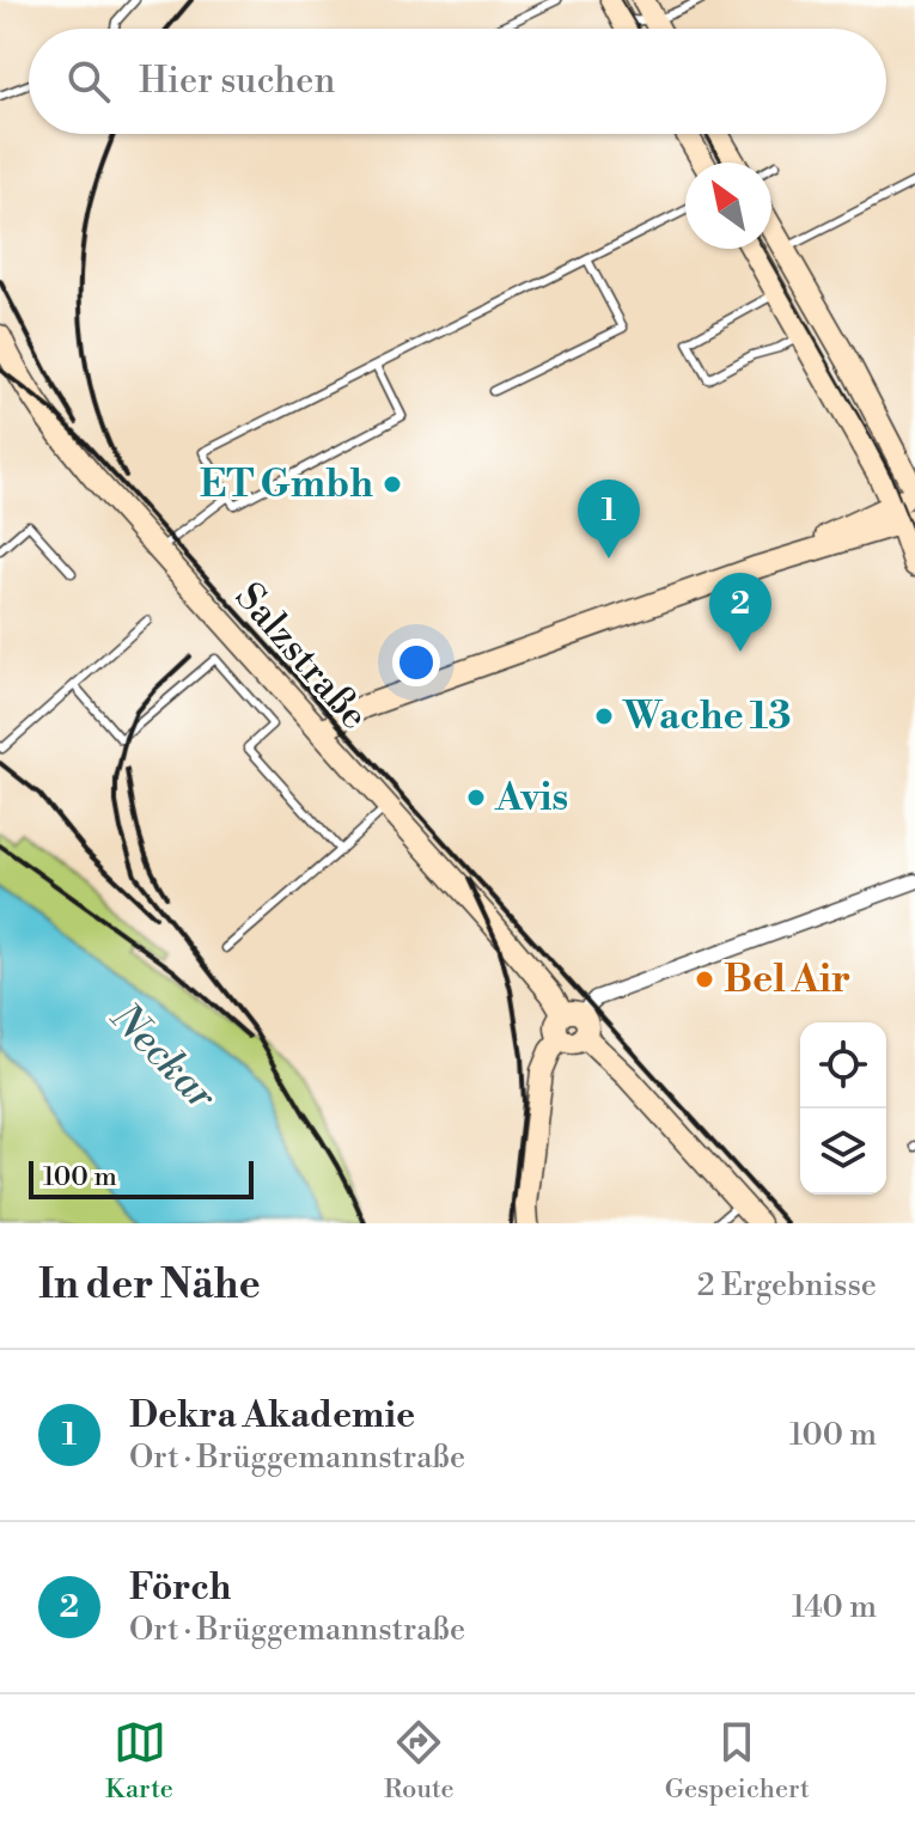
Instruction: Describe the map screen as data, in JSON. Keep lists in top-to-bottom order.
{
  "streets": {
    "street": ["Salzstraße"]
  },
  "water": ["Neckar"],
  "places": [
    "ET Gmbh",
    "Wache 13",
    "Avis",
    "Bel Air"
  ],
  "scale_bar": "100 m",
  "north": "top left",
  "page": {
    "search": "Hier suchen",
    "pins": ["1", "2"],
    "scale": "100 m",
    "heading": ["In der Nähe", "2 Ergebnisse"],
    "list": [
      {
        "mark": "1",
        "name": "Dekra Akademie",
        "note": "Ort · Brüggemannstraße",
        "value": "100 m"
      },
      {
        "mark": "2",
        "name": "Förch",
        "note": "Ort · Brüggemannstraße",
        "value": "140 m"
      }
    ],
    "nav": ["Karte", "Route", "Gespeichert"]
  }
}
